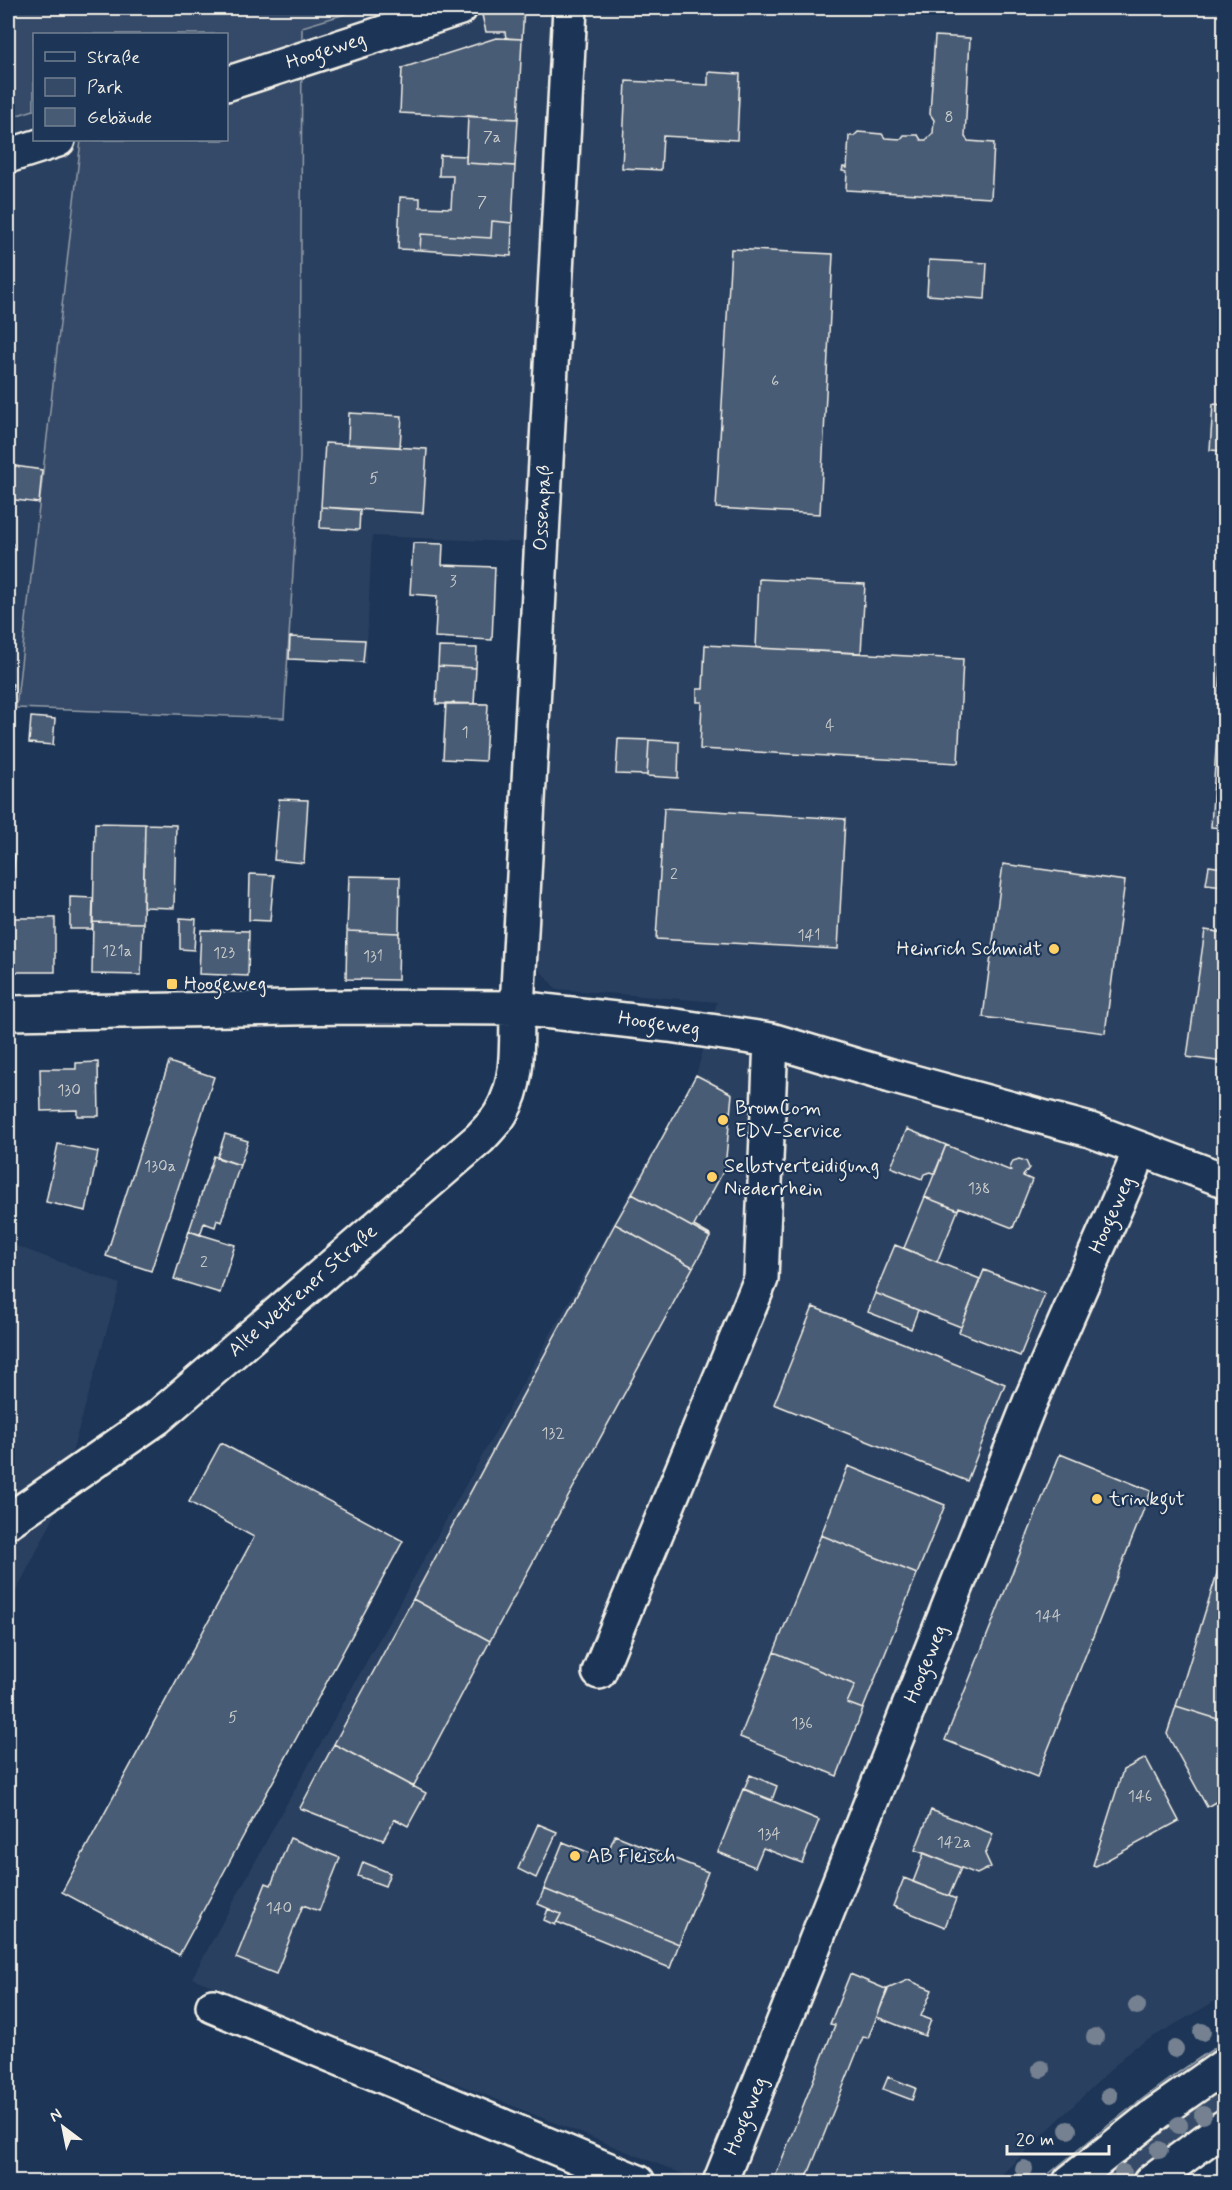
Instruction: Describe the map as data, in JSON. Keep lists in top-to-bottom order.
{
  "streets": {
    "street": ["Hoogeweg", "Ossenpaß", "Alte Wettener Straße"]
  },
  "crossings": [
    ["Hoogeweg", "Ossenpaß"],
    ["Hoogeweg", "Alte Wettener Straße"],
    ["Ossenpaß", "Alte Wettener Straße"]
  ],
  "places": {
    "other": [
      "Heinrich Schmidt",
      "BromCom EDV-Service",
      "Selbstverteidigung Niederrhein",
      "trinkgut",
      "AB Fleisch"
    ],
    "transit": ["Hoogeweg"]
  },
  "house_numbers": [
    "8",
    "7a",
    "7",
    "6",
    "5",
    "3",
    "4",
    "1",
    "2",
    "141",
    "121a",
    "123",
    "131",
    "130",
    "130a",
    "138",
    "2",
    "132",
    "144",
    "5",
    "136",
    "146",
    "134",
    "142a",
    "140"
  ],
  "legend": ["Straße", "Park", "Gebäude"],
  "scale_bar": "20 m",
  "north": "top left"
}
